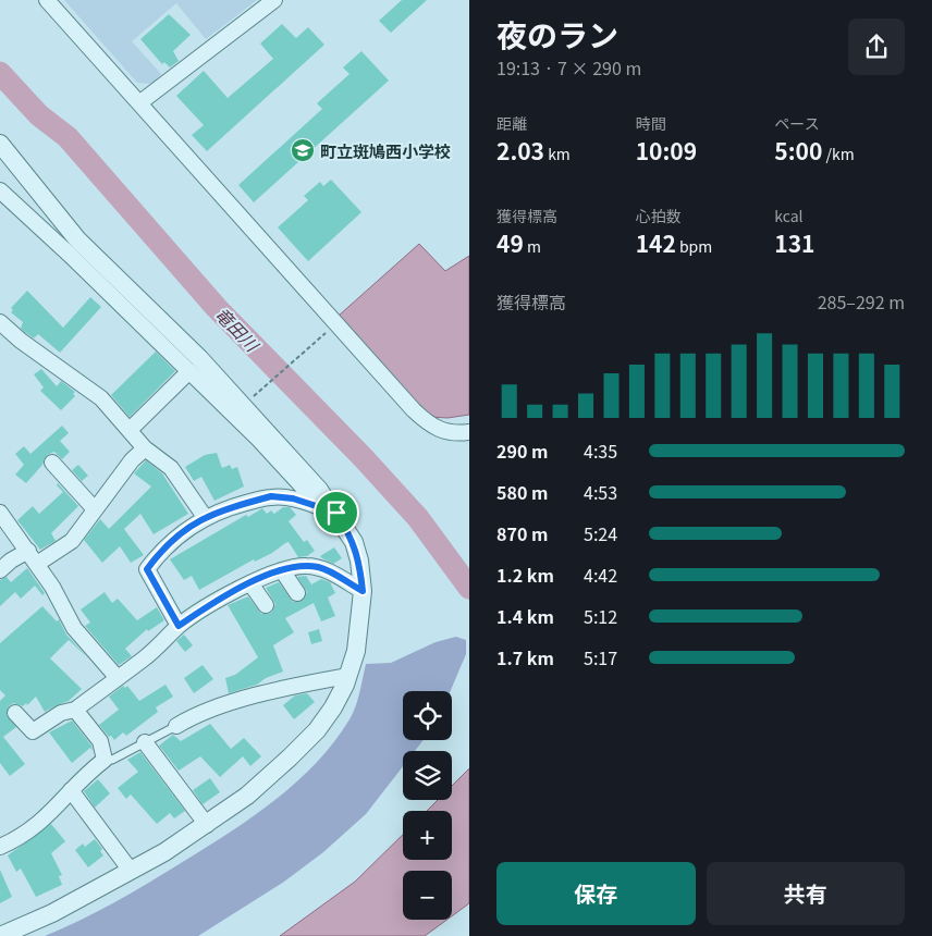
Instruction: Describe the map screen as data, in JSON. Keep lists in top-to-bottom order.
{
  "water": ["竜田川"],
  "places": {
    "school or university": ["町立斑鳩西小学校"]
  },
  "page": {
    "heading": ["夜のラン", "19:13 · 7 × 290 m"],
    "stats": [
      ["距離", "2.03 km"],
      ["時間", "10:09"],
      ["ペース", "5:00 /km"],
      ["獲得標高", "49 m"],
      ["心拍数", "142 bpm"],
      ["kcal", "131"]
    ],
    "chart": ["獲得標高", "285–292 m"],
    "list": [
      {
        "name": "290 m",
        "note": "4:35"
      },
      {
        "name": "580 m",
        "note": "4:53"
      },
      {
        "name": "870 m",
        "note": "5:24"
      },
      {
        "name": "1.2 km",
        "note": "4:42"
      },
      {
        "name": "1.4 km",
        "note": "5:12"
      },
      {
        "name": "1.7 km",
        "note": "5:17"
      }
    ],
    "map_buttons": ["+", "−"],
    "buttons": ["保存", "共有"]
  }
}
